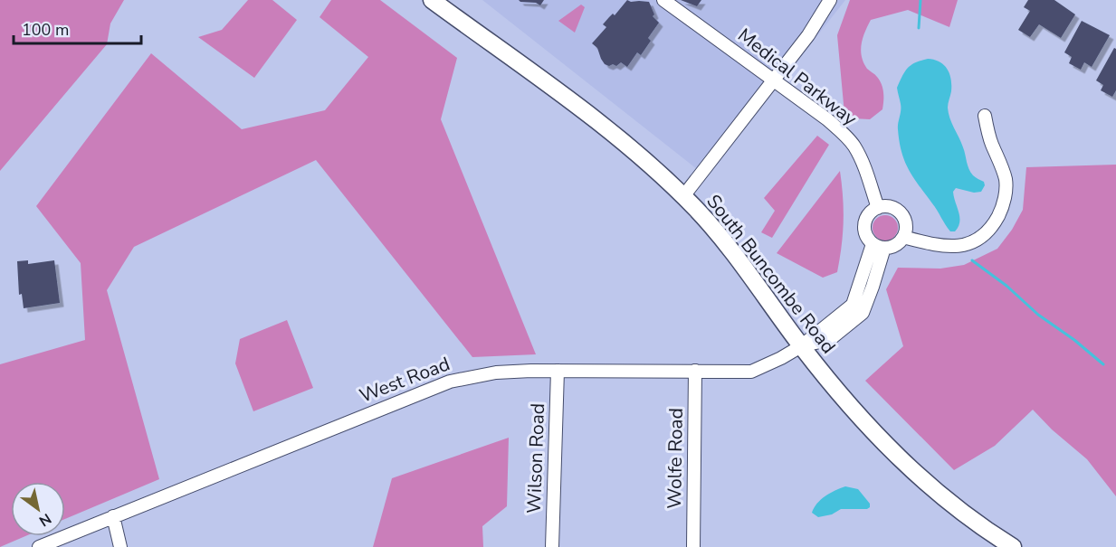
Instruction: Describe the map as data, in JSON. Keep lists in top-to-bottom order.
{
  "streets": {
    "main road": ["South Buncombe Road"],
    "street": [
      "Medical Parkway",
      "West Road",
      "Wilson Road",
      "Wolfe Road"
    ]
  },
  "crossings": [
    ["South Buncombe Road", "West Road"],
    ["West Road", "Wilson Road"],
    ["West Road", "Wolfe Road"]
  ],
  "scale_bar": "100 m",
  "north": "bottom right"
}
